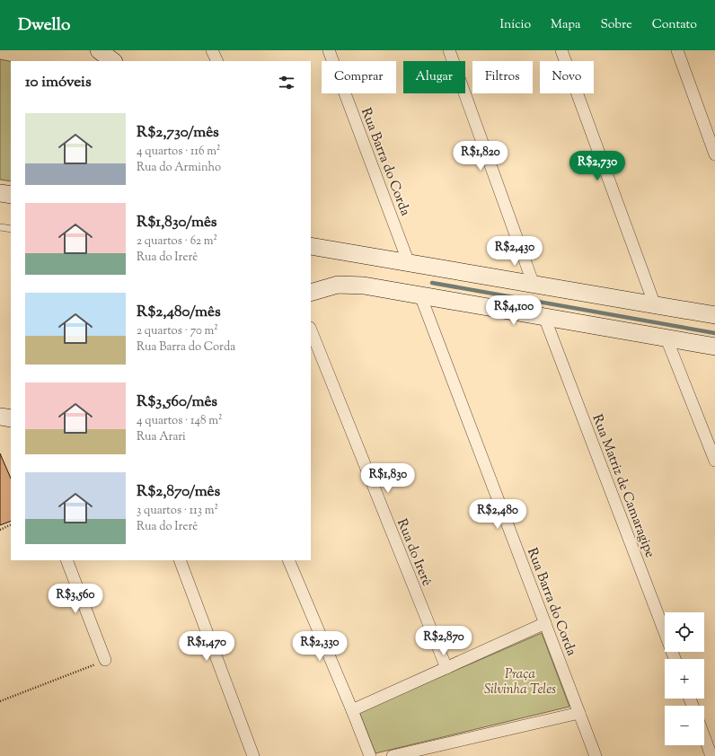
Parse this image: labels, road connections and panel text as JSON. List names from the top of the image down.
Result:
{
  "streets": {
    "street": ["Rua Barra do Corda", "Rua Matriz de Camaragipe", "Rua do Irerê"]
  },
  "parks": ["Praça Silvinha Teles"],
  "page": {
    "header": "Dwello",
    "nav": [
      "Início",
      "Mapa",
      "Sobre",
      "Contato"
    ],
    "chip": [
      "Comprar",
      "Alugar",
      "Filtros",
      "Novo"
    ],
    "heading": "10 imóveis",
    "list": [
      {
        "name": "R$2,730/mês",
        "note": "4 quartos · 116 m² · Rua do Arminho"
      },
      {
        "name": "R$1,830/mês",
        "note": "2 quartos · 62 m² · Rua do Irerê"
      },
      {
        "name": "R$2,480/mês",
        "note": "2 quartos · 70 m² · Rua Barra do Corda"
      },
      {
        "name": "R$3,560/mês",
        "note": "4 quartos · 148 m² · Rua Arari"
      },
      {
        "name": "R$2,870/mês",
        "note": "3 quartos · 113 m² · Rua do Irerê"
      }
    ],
    "price": [
      "R$1,820",
      "R$2,730",
      "R$2,430",
      "R$4,100",
      "R$1,830",
      "R$2,480",
      "R$3,560",
      "R$2,870",
      "R$1,470",
      "R$2,330"
    ],
    "map_buttons": ["+", "−"]
  }
}
